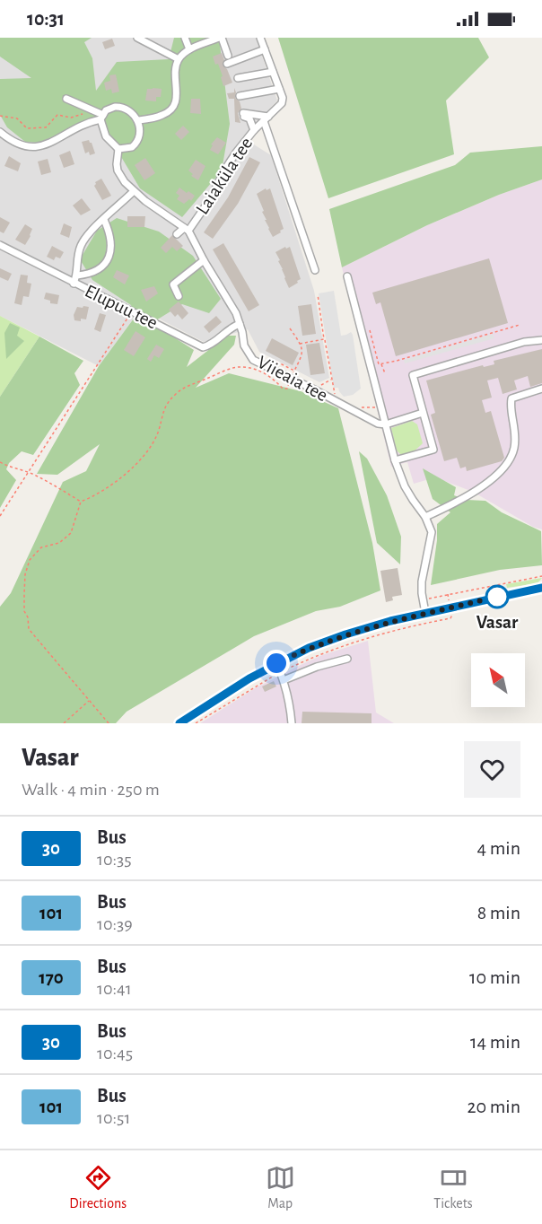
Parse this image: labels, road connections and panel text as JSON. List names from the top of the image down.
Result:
{
  "streets": {
    "street": ["Laiaküla tee", "Elupuu tee", "Viieaia tee"]
  },
  "crossings": [
    ["Laiaküla tee", "Viieaia tee"],
    ["Elupuu tee", "Viieaia tee"]
  ],
  "places": ["Vasar"],
  "lines": ["bus line 30"],
  "north": "top left",
  "page": {
    "status": "10:31",
    "heading": ["Vasar", "Walk · 4 min · 250 m"],
    "list": [
      {
        "mark": "30",
        "name": "Bus",
        "note": "10:35",
        "value": "4 min"
      },
      {
        "mark": "101",
        "name": "Bus",
        "note": "10:39",
        "value": "8 min"
      },
      {
        "mark": "170",
        "name": "Bus",
        "note": "10:41",
        "value": "10 min"
      },
      {
        "mark": "30",
        "name": "Bus",
        "note": "10:45",
        "value": "14 min"
      },
      {
        "mark": "101",
        "name": "Bus",
        "note": "10:51",
        "value": "20 min"
      }
    ],
    "tabs": ["Directions", "Map", "Tickets"]
  }
}
